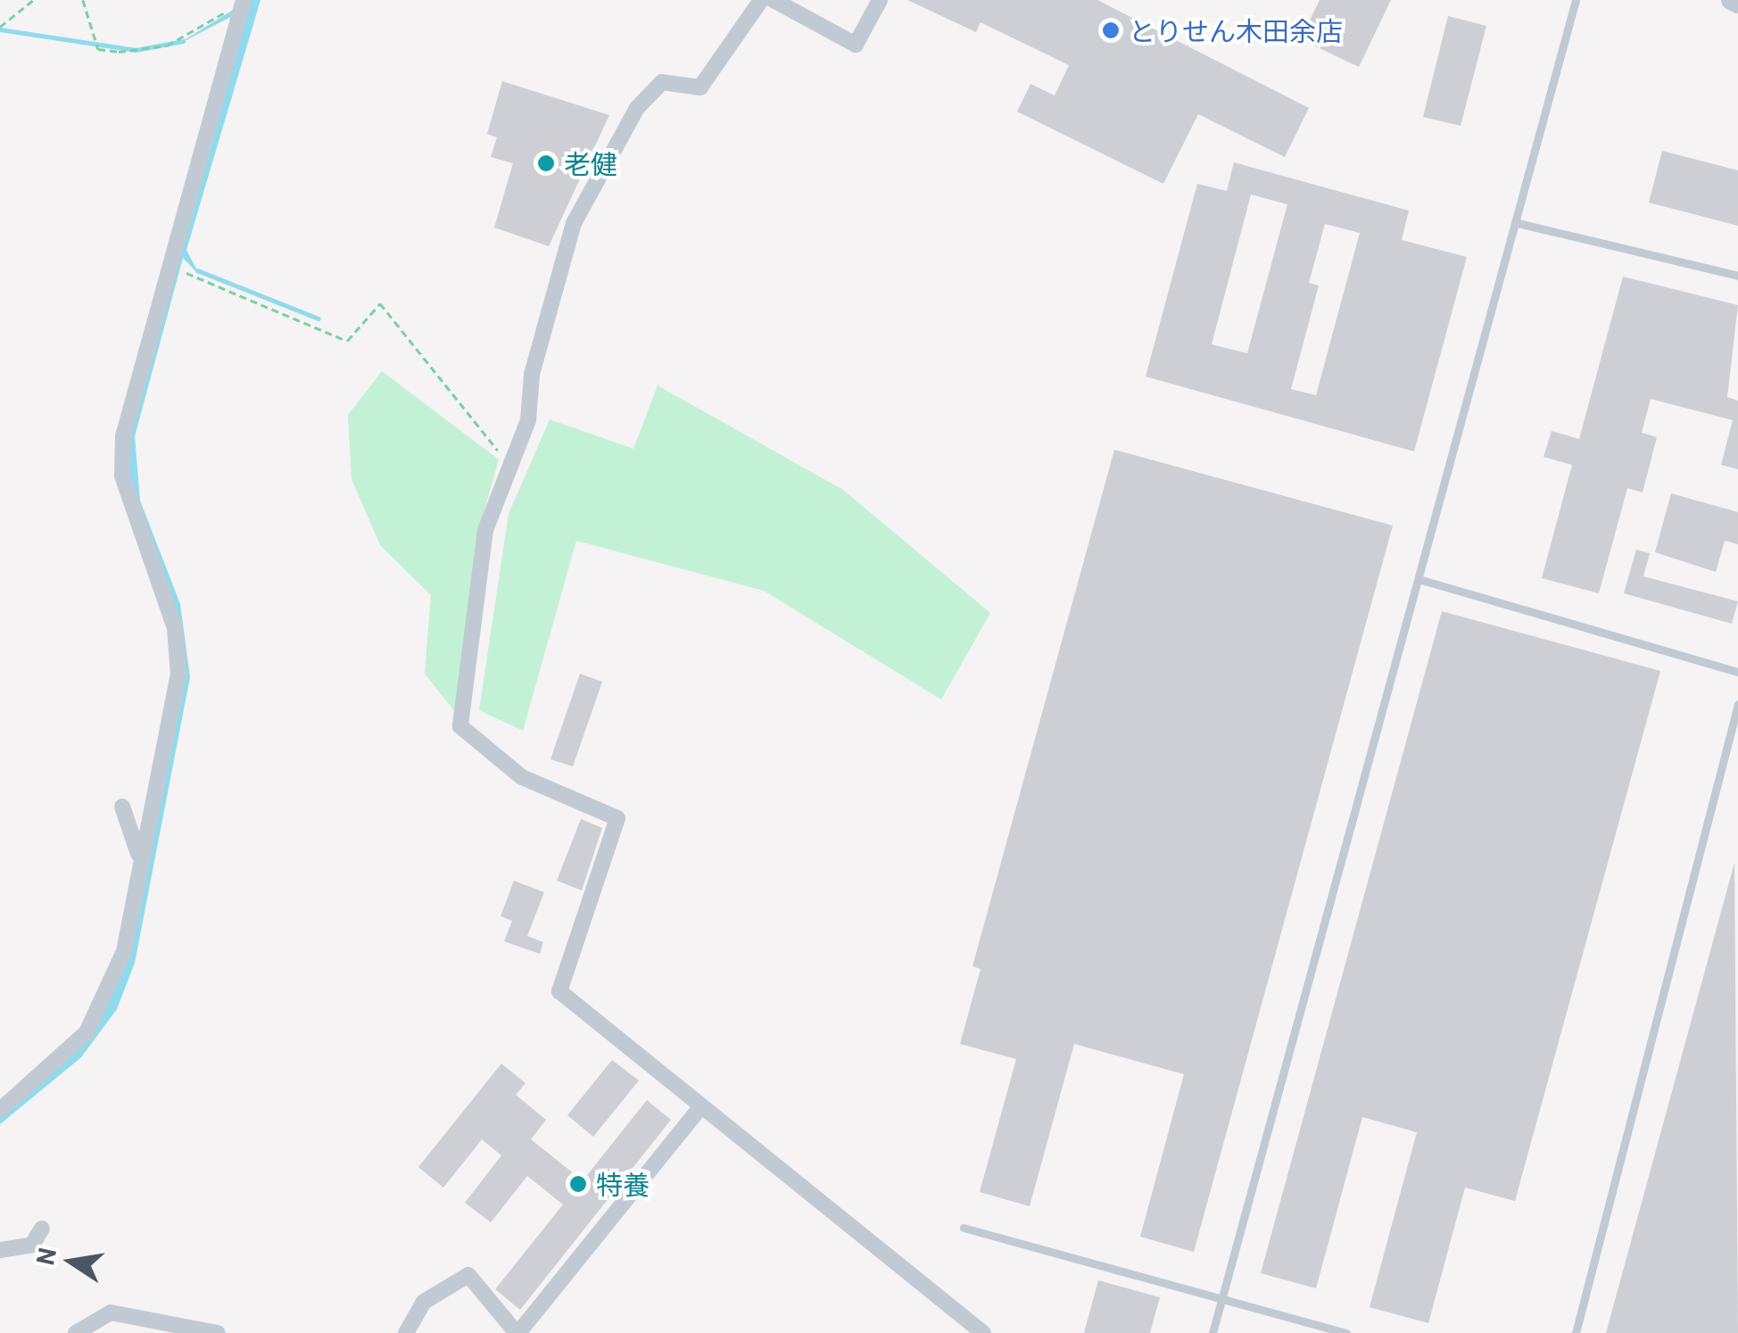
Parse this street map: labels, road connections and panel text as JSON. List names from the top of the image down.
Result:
{
  "places": ["とりせん木田余店", "老健", "特養"],
  "north": "left"
}
